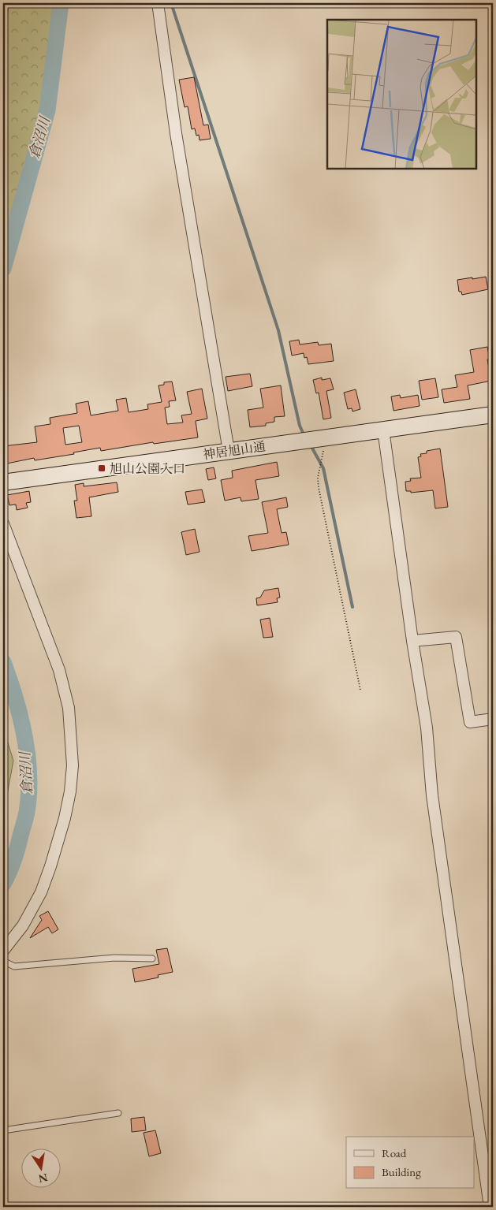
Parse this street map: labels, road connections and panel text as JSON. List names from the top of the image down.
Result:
{
  "streets": {
    "main road": ["神居旭山通"]
  },
  "water": ["倉沼川"],
  "places": {
    "transit": ["旭山公園入口"]
  },
  "legend": ["Road", "Building"],
  "north": "bottom"
}
